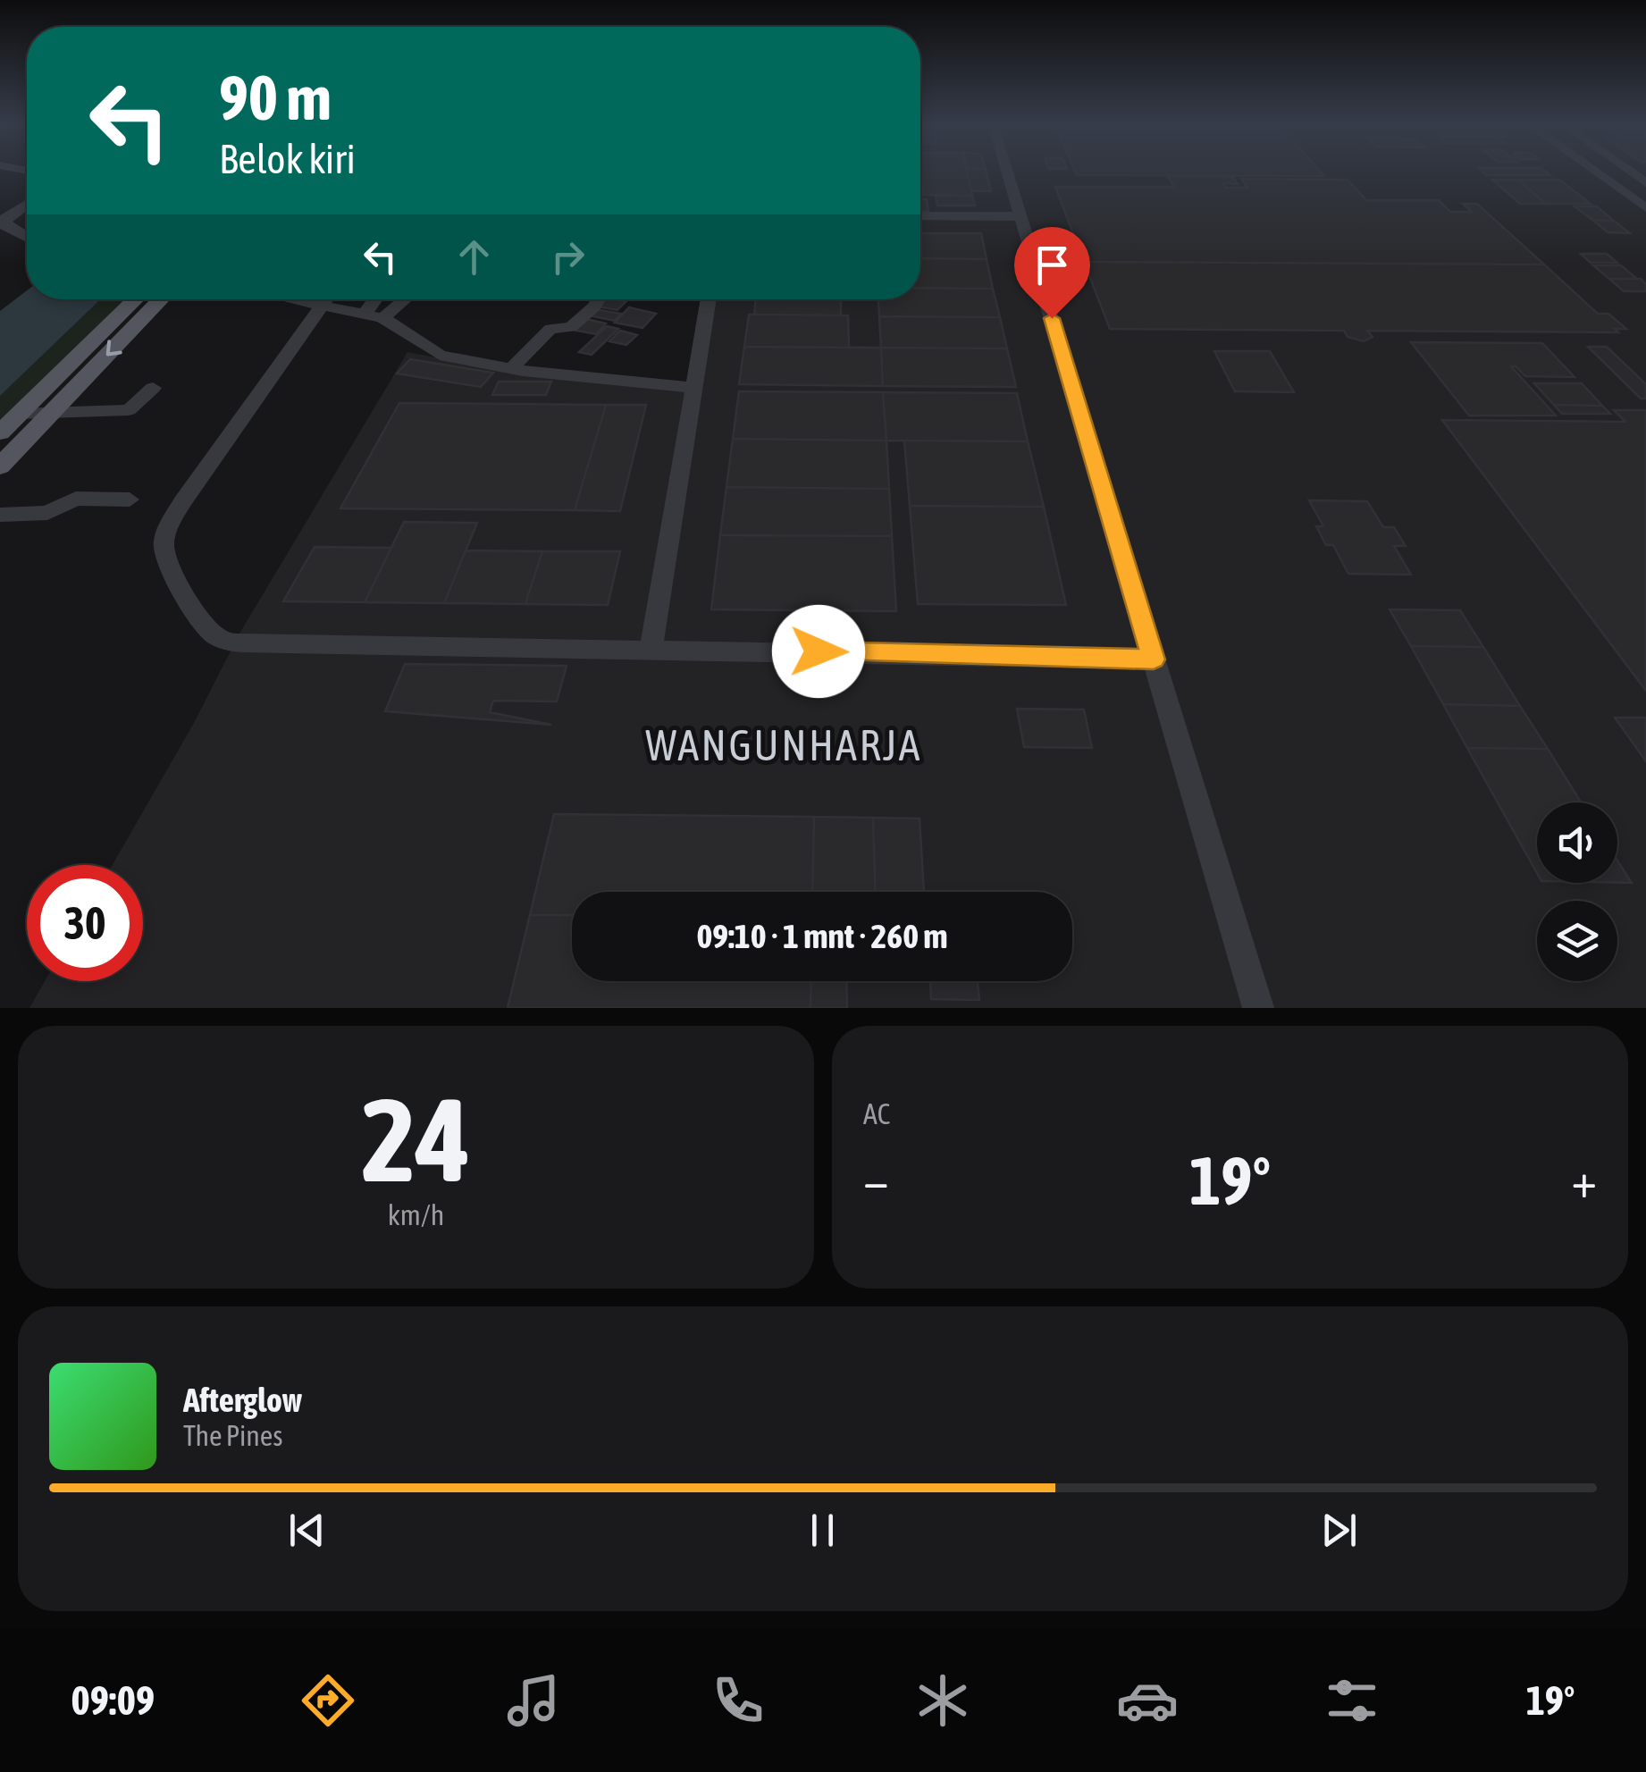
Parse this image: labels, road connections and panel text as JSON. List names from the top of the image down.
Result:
{
  "districts": ["WANGUNHARJA"],
  "page": {
    "turn": ["90 m", "Belok kiri"],
    "limit": "30",
    "trip": "09:10 · 1 mnt · 260 m",
    "tile": [
      ["24", "km/h"],
      "AC"
    ],
    "heat": ["−", "19°", "+"],
    "song": ["Afterglow", "The Pines"],
    "tabs": ["09:09", "19°"]
  }
}
